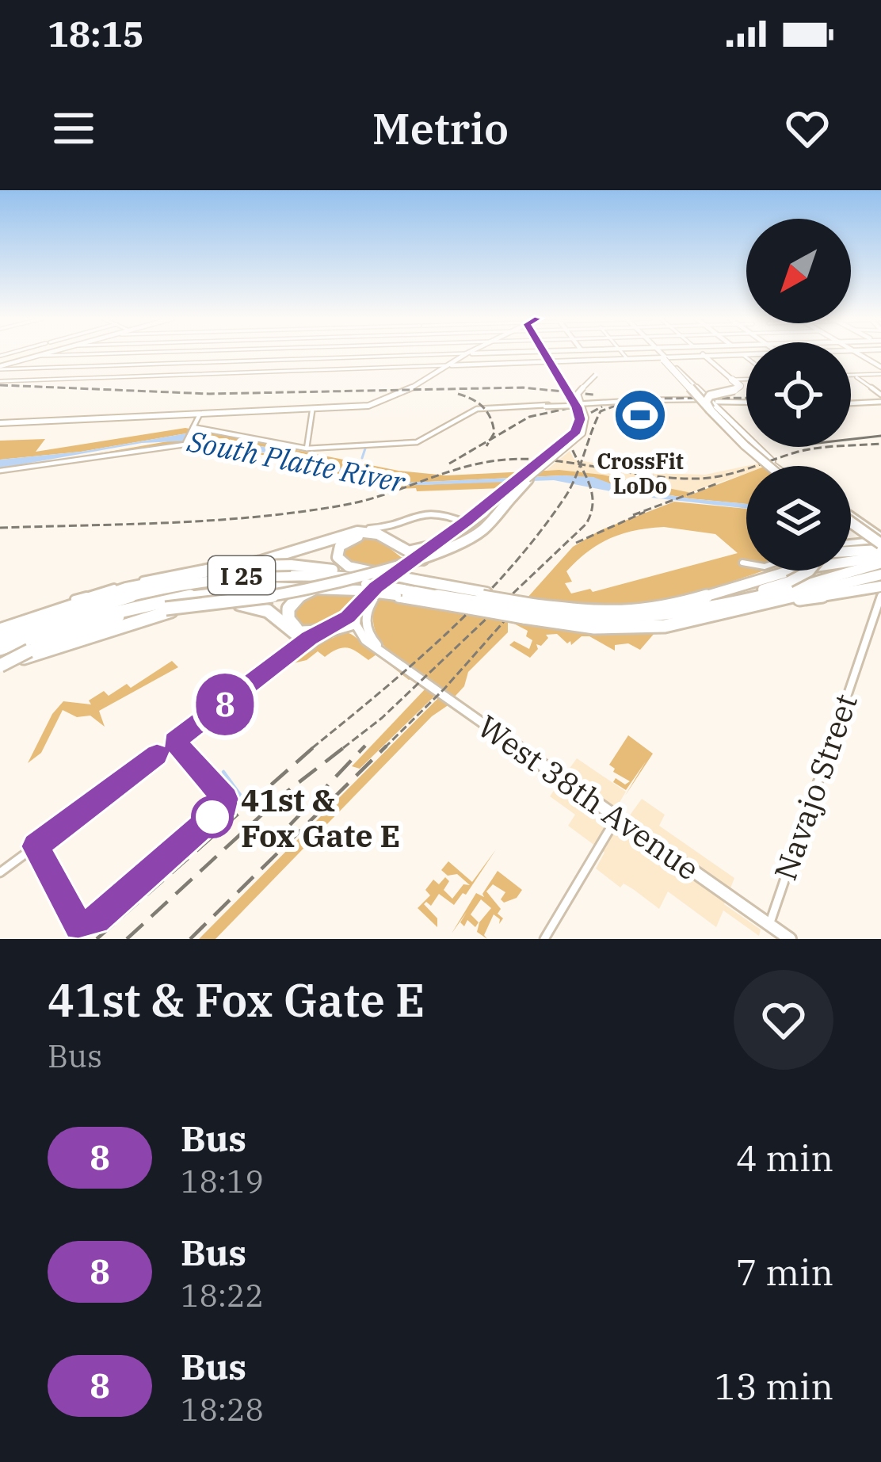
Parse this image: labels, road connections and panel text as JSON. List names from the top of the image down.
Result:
{
  "streets": {
    "highway": ["I 25"],
    "main road": ["West 38th Avenue"],
    "street": ["Navajo Street"]
  },
  "crossings": [
    ["Navajo Street", "West 38th Avenue"]
  ],
  "water": ["South Platte River"],
  "places": {
    "sports": ["CrossFit LoDo"],
    "other": ["41st & Fox Gate E"]
  },
  "lines": ["bus line 8"],
  "north": "bottom left",
  "page": {
    "status": "18:15",
    "header": "Metrio",
    "on_map": "8",
    "heading": ["41st & Fox Gate E", "Bus"],
    "list": [
      {
        "mark": "8",
        "name": "Bus",
        "note": "18:19",
        "value": "4 min"
      },
      {
        "mark": "8",
        "name": "Bus",
        "note": "18:22",
        "value": "7 min"
      },
      {
        "mark": "8",
        "name": "Bus",
        "note": "18:28",
        "value": "13 min"
      }
    ]
  }
}
